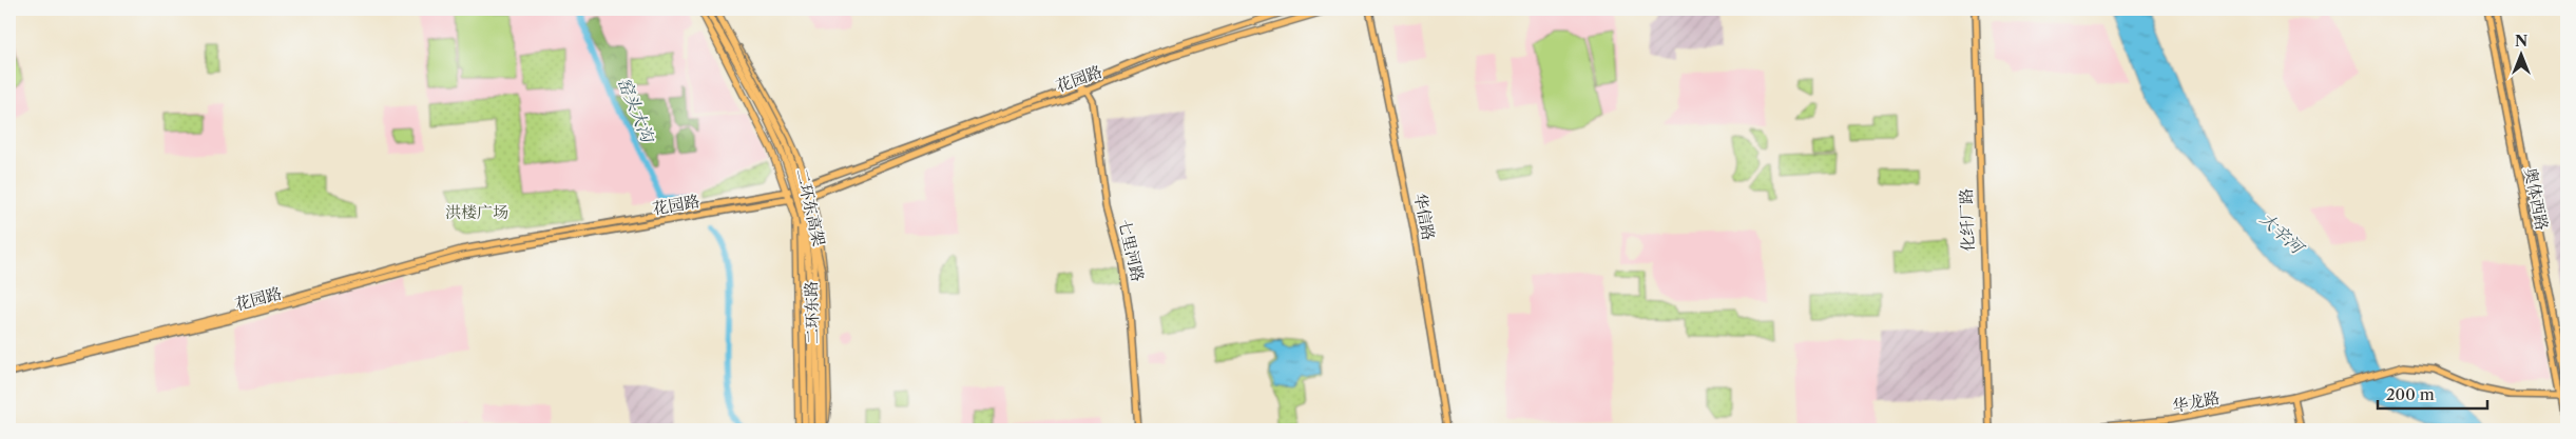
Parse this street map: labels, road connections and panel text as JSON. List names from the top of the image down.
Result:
{
  "streets": {
    "highway": ["二环东高架", "二环东路"],
    "main road": [
      "花园路",
      "奥体西路",
      "华信路",
      "化纤厂路",
      "七里河路",
      "华龙路"
    ]
  },
  "crossings": [
    ["花园路", "七里河路"],
    ["花园路", "二环东路"],
    ["奥体西路", "华龙路"],
    ["二环东高架", "二环东路"]
  ],
  "water": ["窑头大沟", "大辛河"],
  "parks": ["洪楼广场"],
  "scale_bar": "200 m",
  "north": "top"
}
